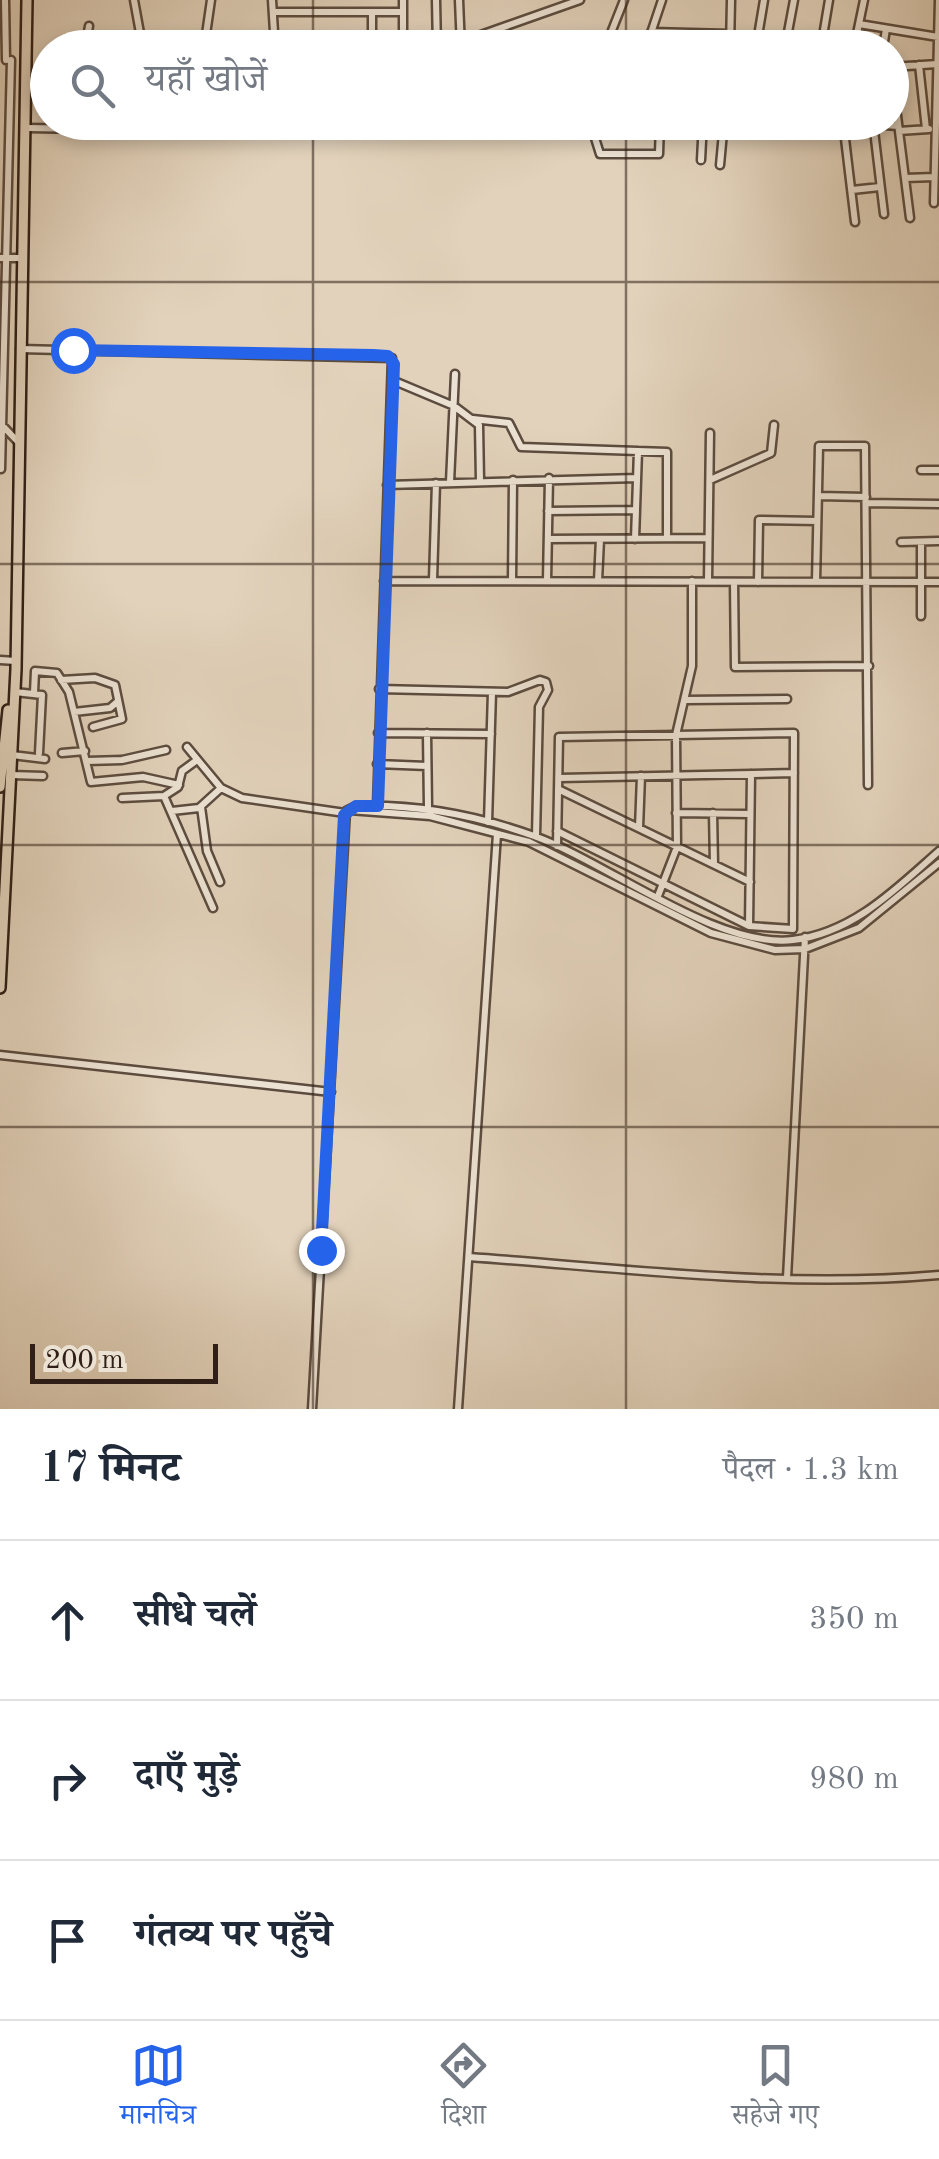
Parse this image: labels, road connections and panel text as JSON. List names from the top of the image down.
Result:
{
  "scale_bar": "200 m",
  "page": {
    "search": "यहाँ खोजें",
    "scale": "200 m",
    "heading": ["17 मिनट", "पैदल · 1.3 km"],
    "list": [
      ["सीधे चलें", "350 m"],
      ["दाएँ मुड़ें", "980 m"],
      "गंतव्य पर पहुँचे"
    ],
    "nav": ["मानचित्र", "दिशा", "सहेजे गए"]
  }
}
